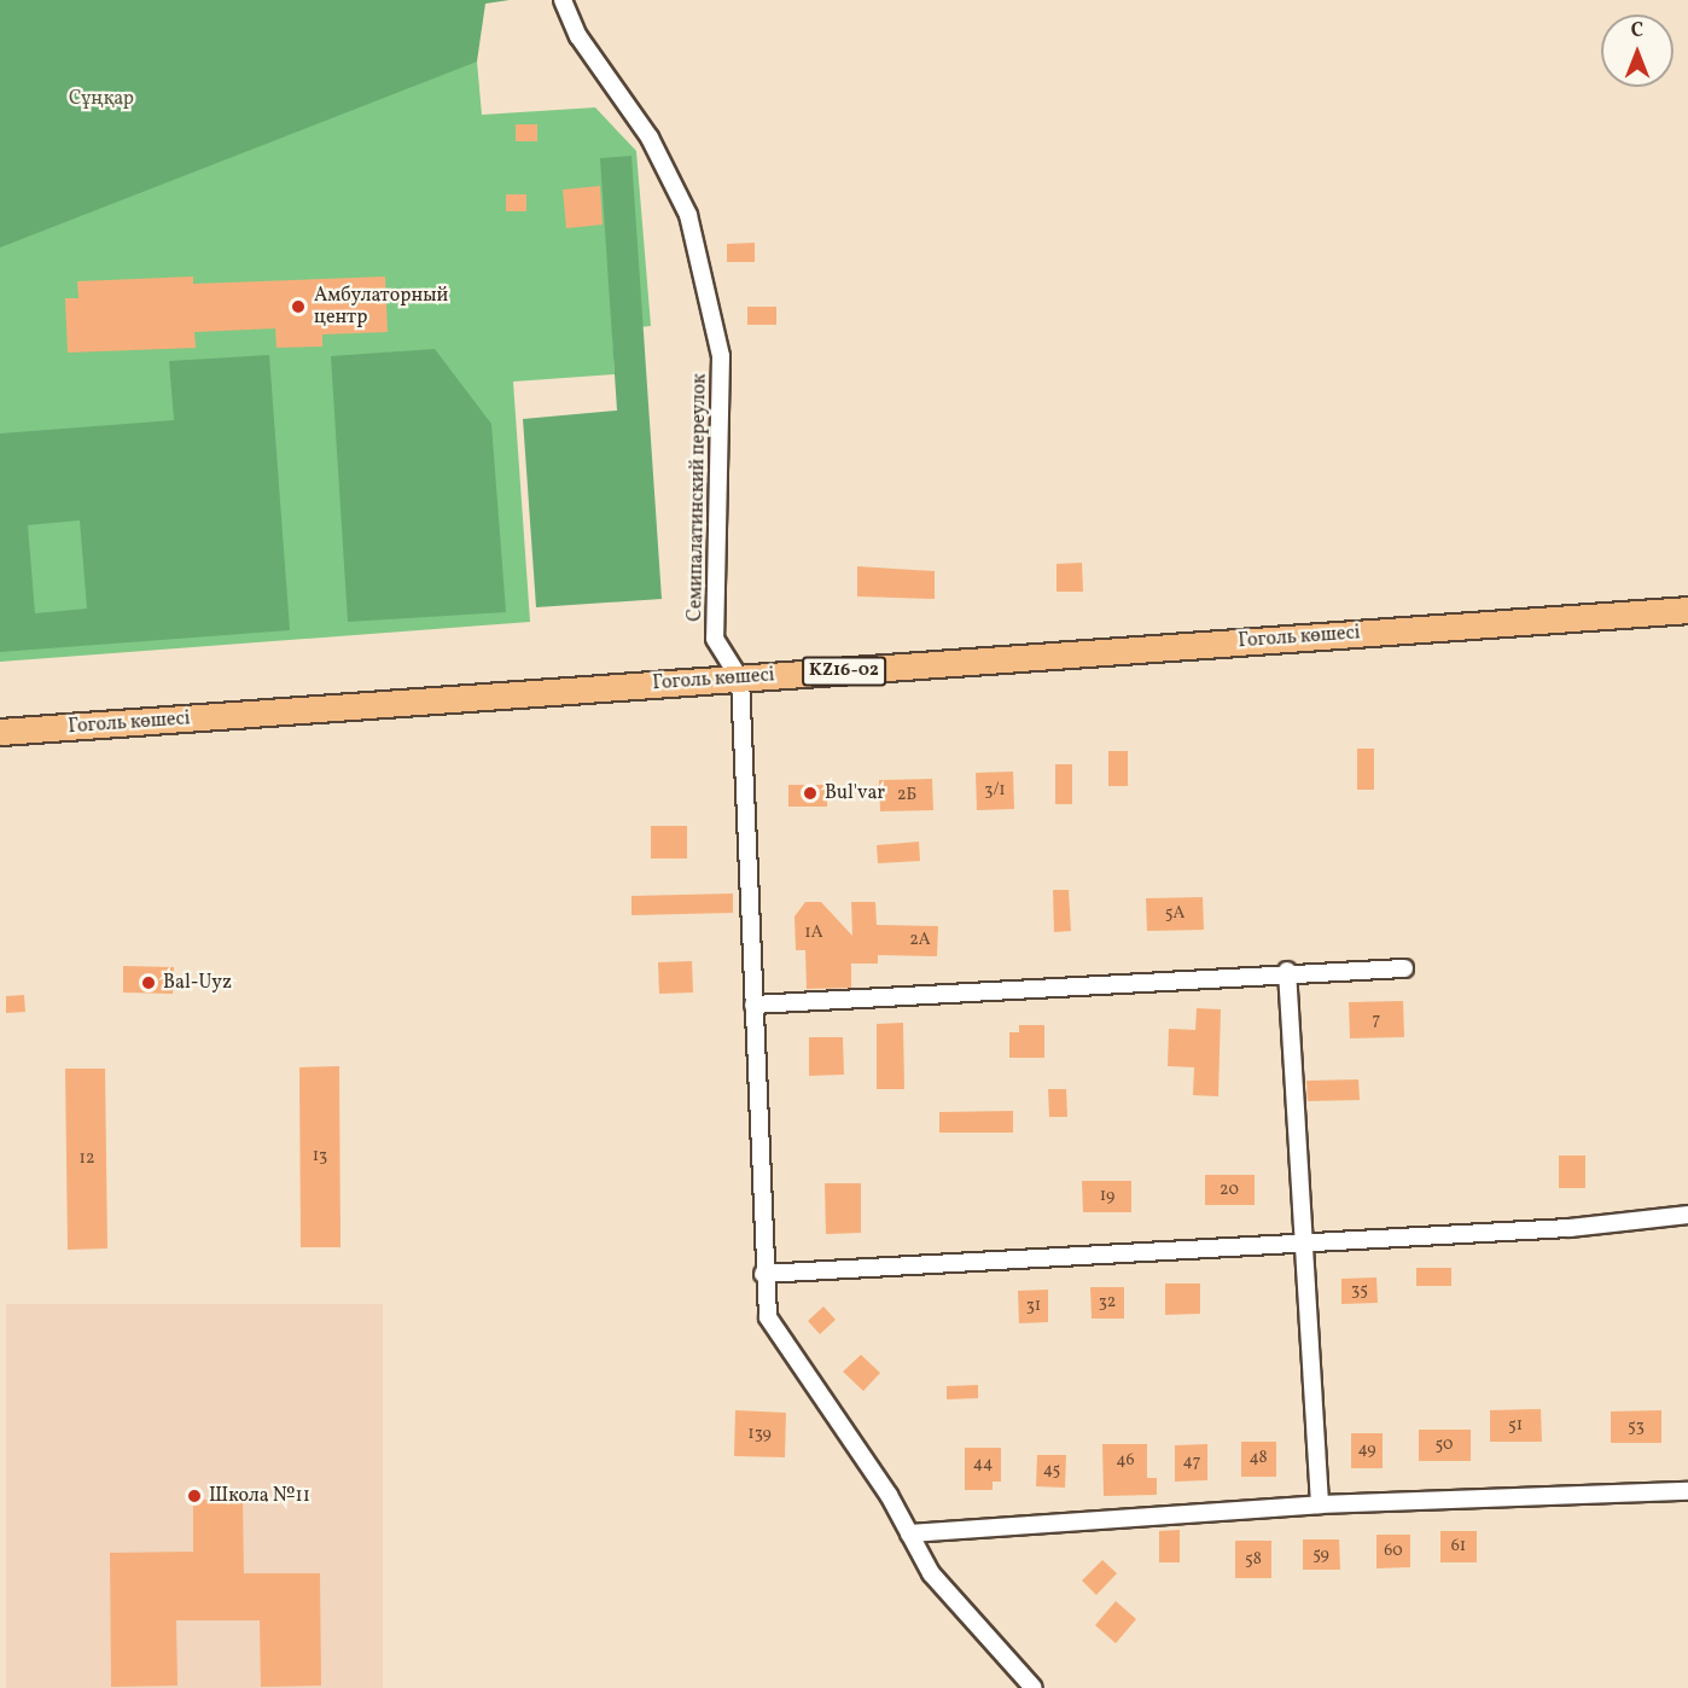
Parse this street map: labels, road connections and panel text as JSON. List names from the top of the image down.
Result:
{
  "streets": {
    "main road": ["Гоголь көшесі", "KZ16-02"],
    "street": ["Семипалатинский переулок"]
  },
  "crossings": [
    ["Семипалатинский переулок", "Гоголь көшесі"]
  ],
  "parks": ["Сұңқар"],
  "places": [
    "Амбулаторный центр",
    "Bul'var",
    "Bal-Uyz",
    "Школа №11"
  ],
  "house_numbers": [
    "3/1",
    "2Б",
    "5А",
    "1А",
    "2А",
    "7",
    "13",
    "12",
    "20",
    "19",
    "35",
    "32",
    "31",
    "51",
    "53",
    "139",
    "50",
    "49",
    "48",
    "46",
    "47",
    "44",
    "45",
    "61",
    "60",
    "59",
    "58"
  ],
  "north": "top"
}
